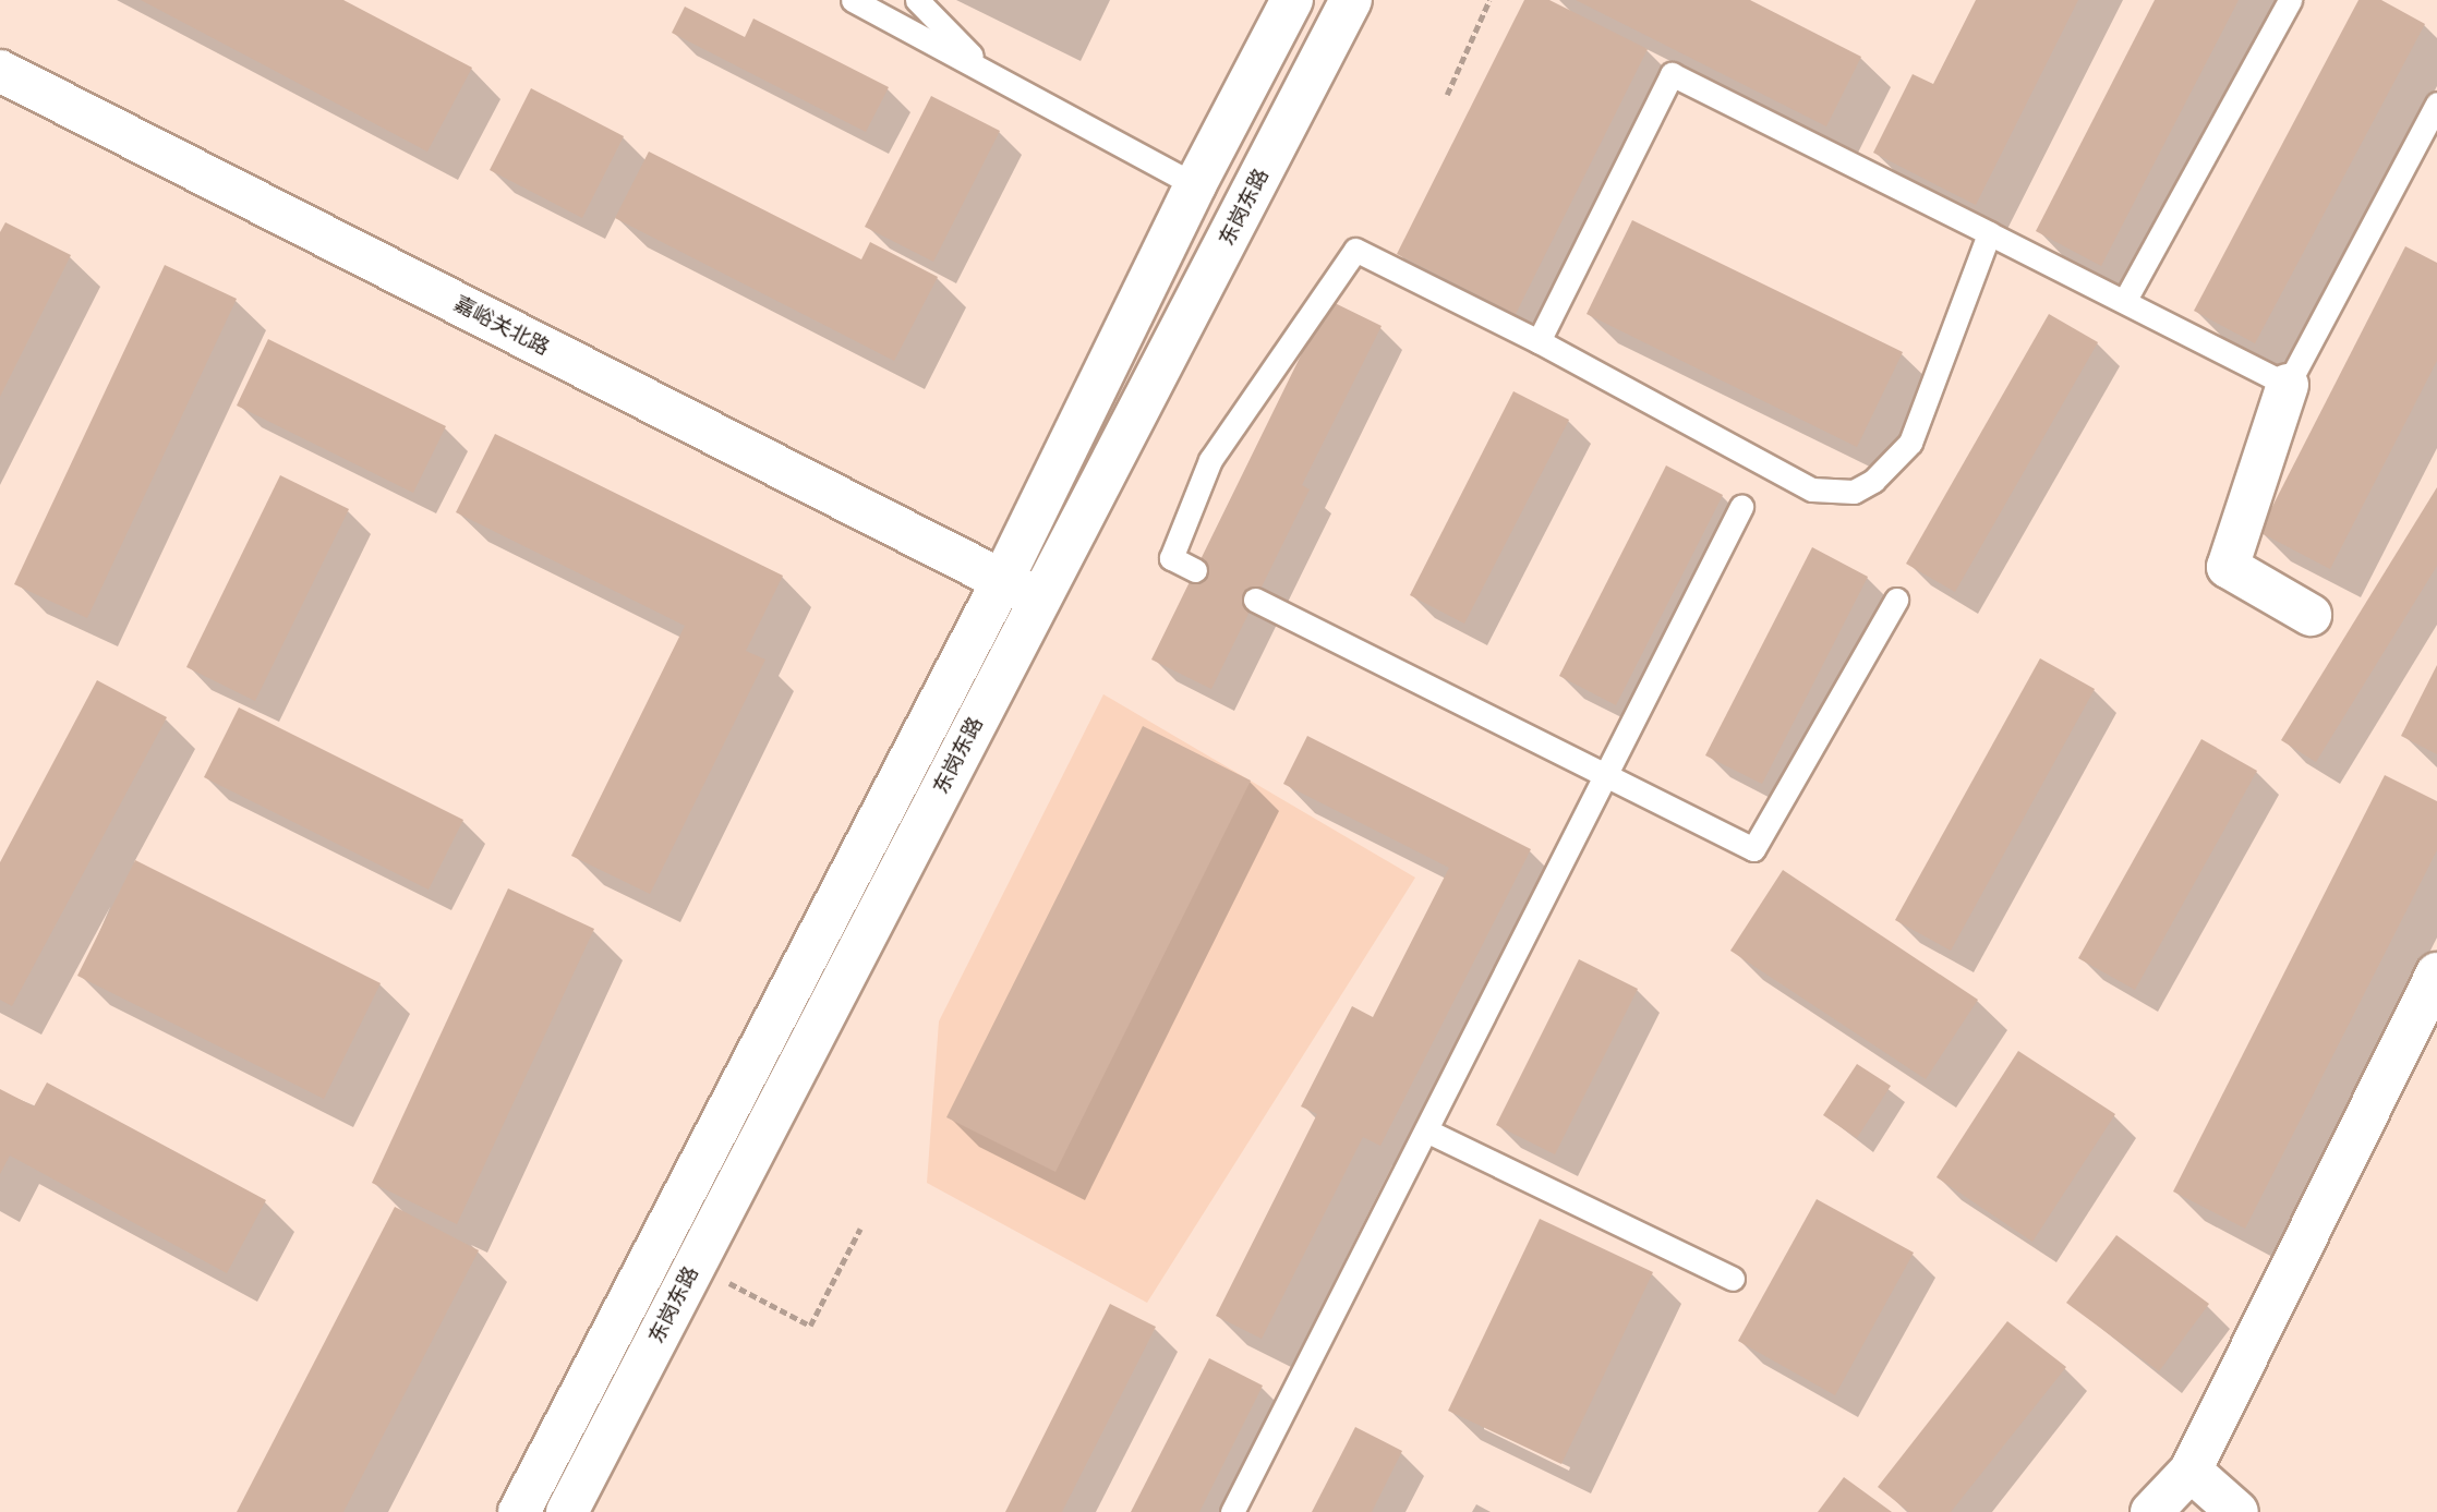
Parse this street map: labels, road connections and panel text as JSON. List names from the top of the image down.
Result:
{
  "streets": {
    "main road": ["东岗东路", "嘉峪关北路"]
  },
  "crossings": [
    ["东岗东路", "嘉峪关北路"]
  ]
}
